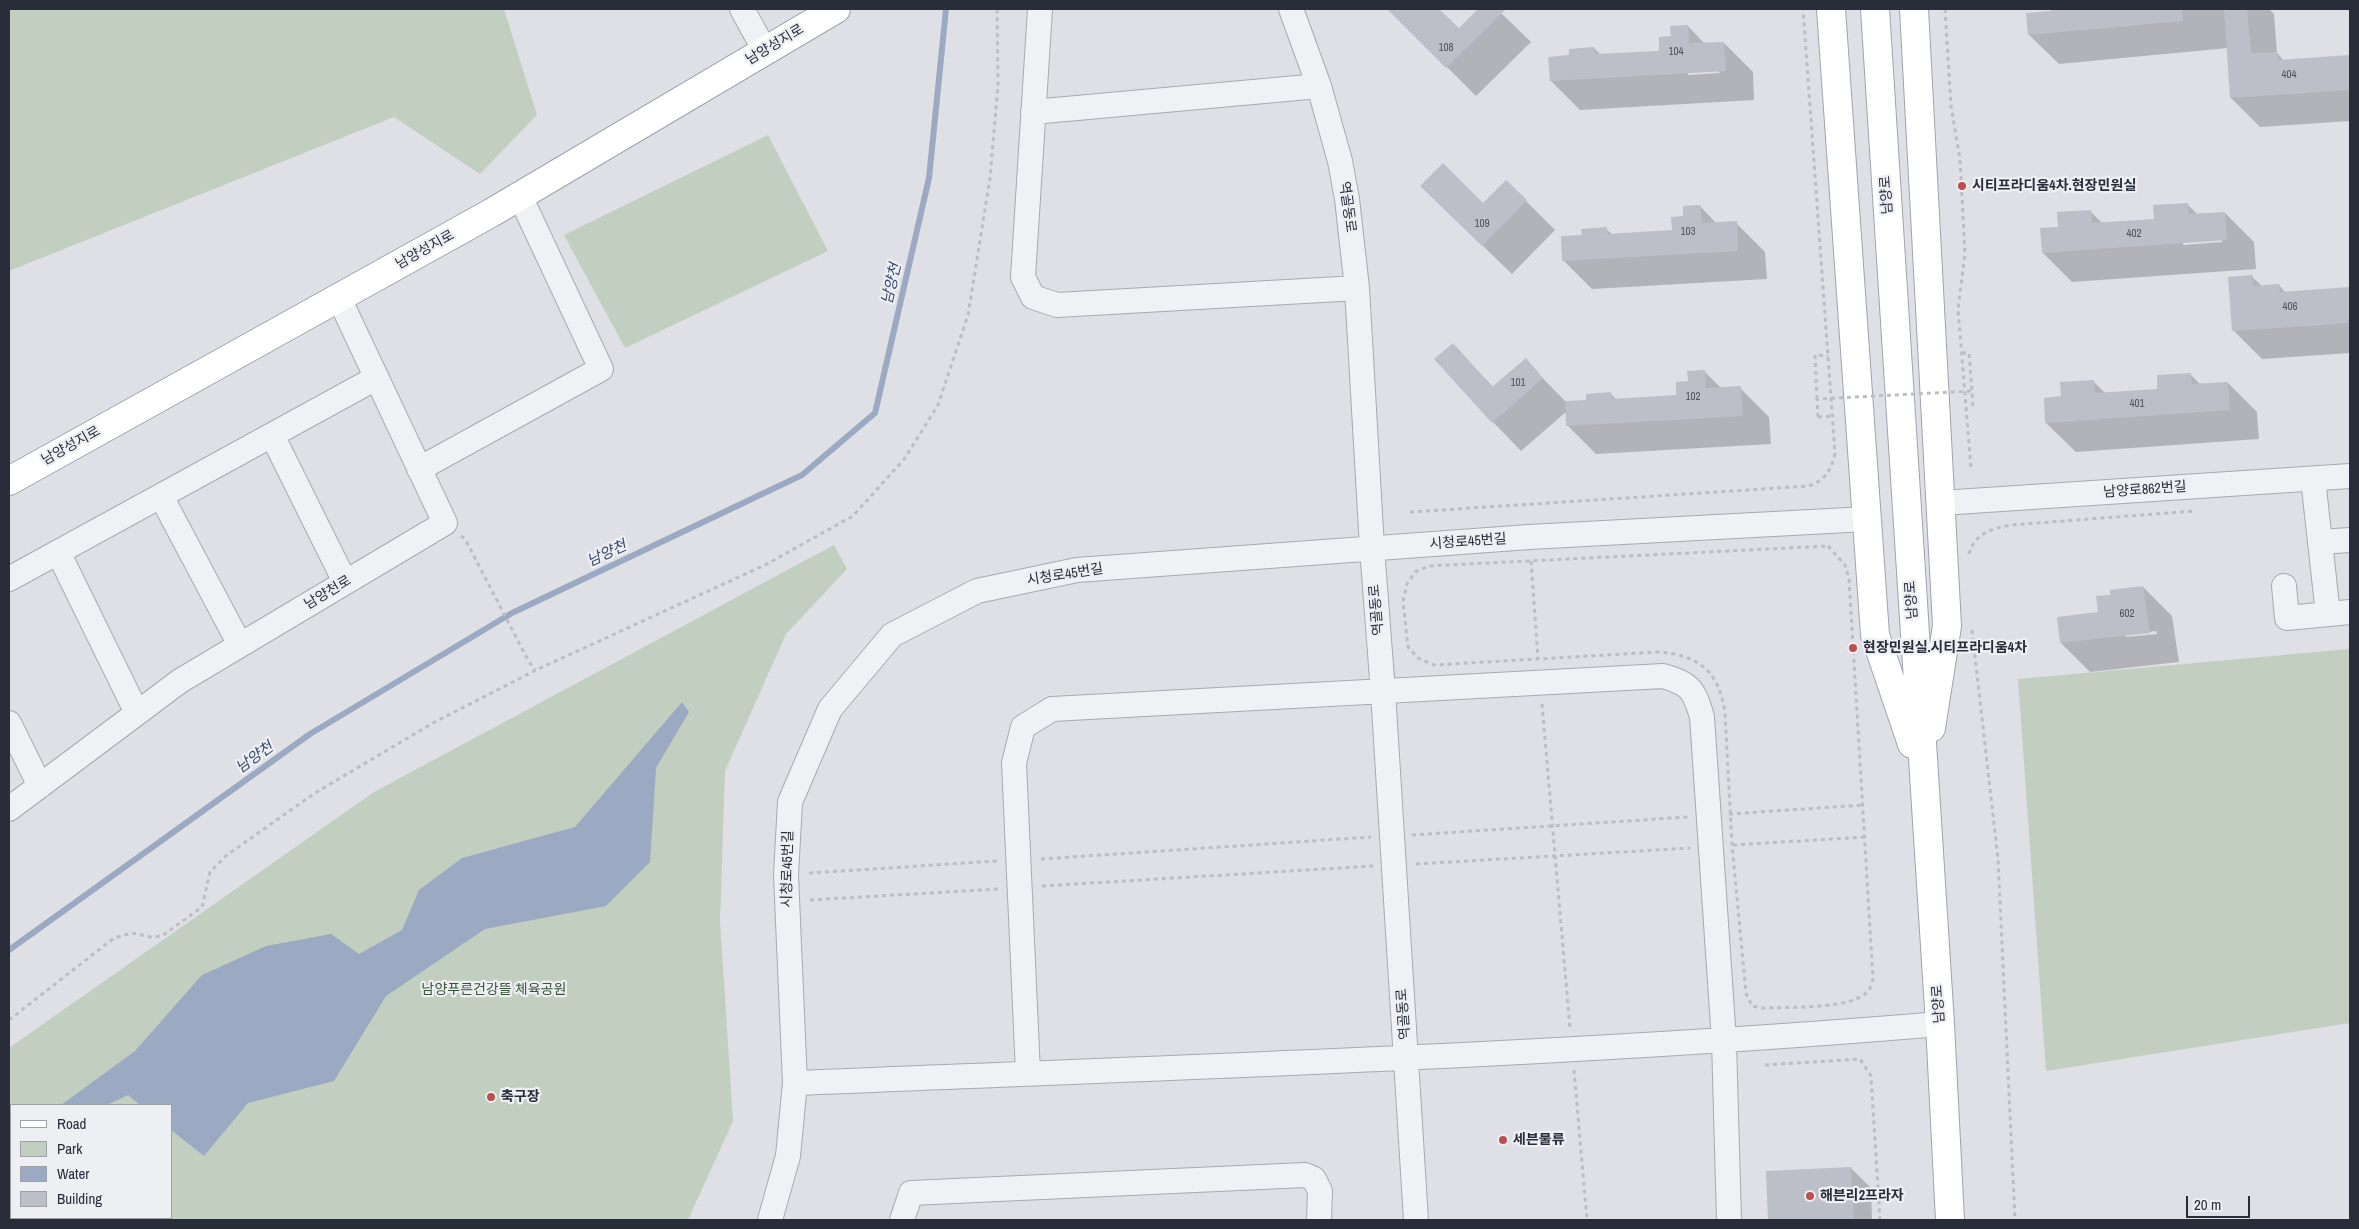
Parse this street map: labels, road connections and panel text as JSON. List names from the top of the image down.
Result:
{
  "streets": {
    "main road": ["남양성지로", "남양로"],
    "street": [
      "역골동로",
      "남양로862번길",
      "시청로45번길",
      "남양천로"
    ]
  },
  "crossings": [
    ["남양성지로", "남양천로"],
    ["역골동로", "시청로45번길"]
  ],
  "water": ["남양천"],
  "parks": ["남양푸른건강뜰 체육공원"],
  "places": [
    "시티프라디움4차.현장민원실",
    "현장민원실.시티프라디움4차",
    "축구장",
    "세븐물류",
    "해븐리2프라자"
  ],
  "house_numbers": [
    "108",
    "104",
    "404",
    "109",
    "103",
    "402",
    "406",
    "101",
    "102",
    "401",
    "602"
  ],
  "legend": [
    "Road",
    "Park",
    "Water",
    "Building"
  ],
  "scale_bar": "20 m"
}
